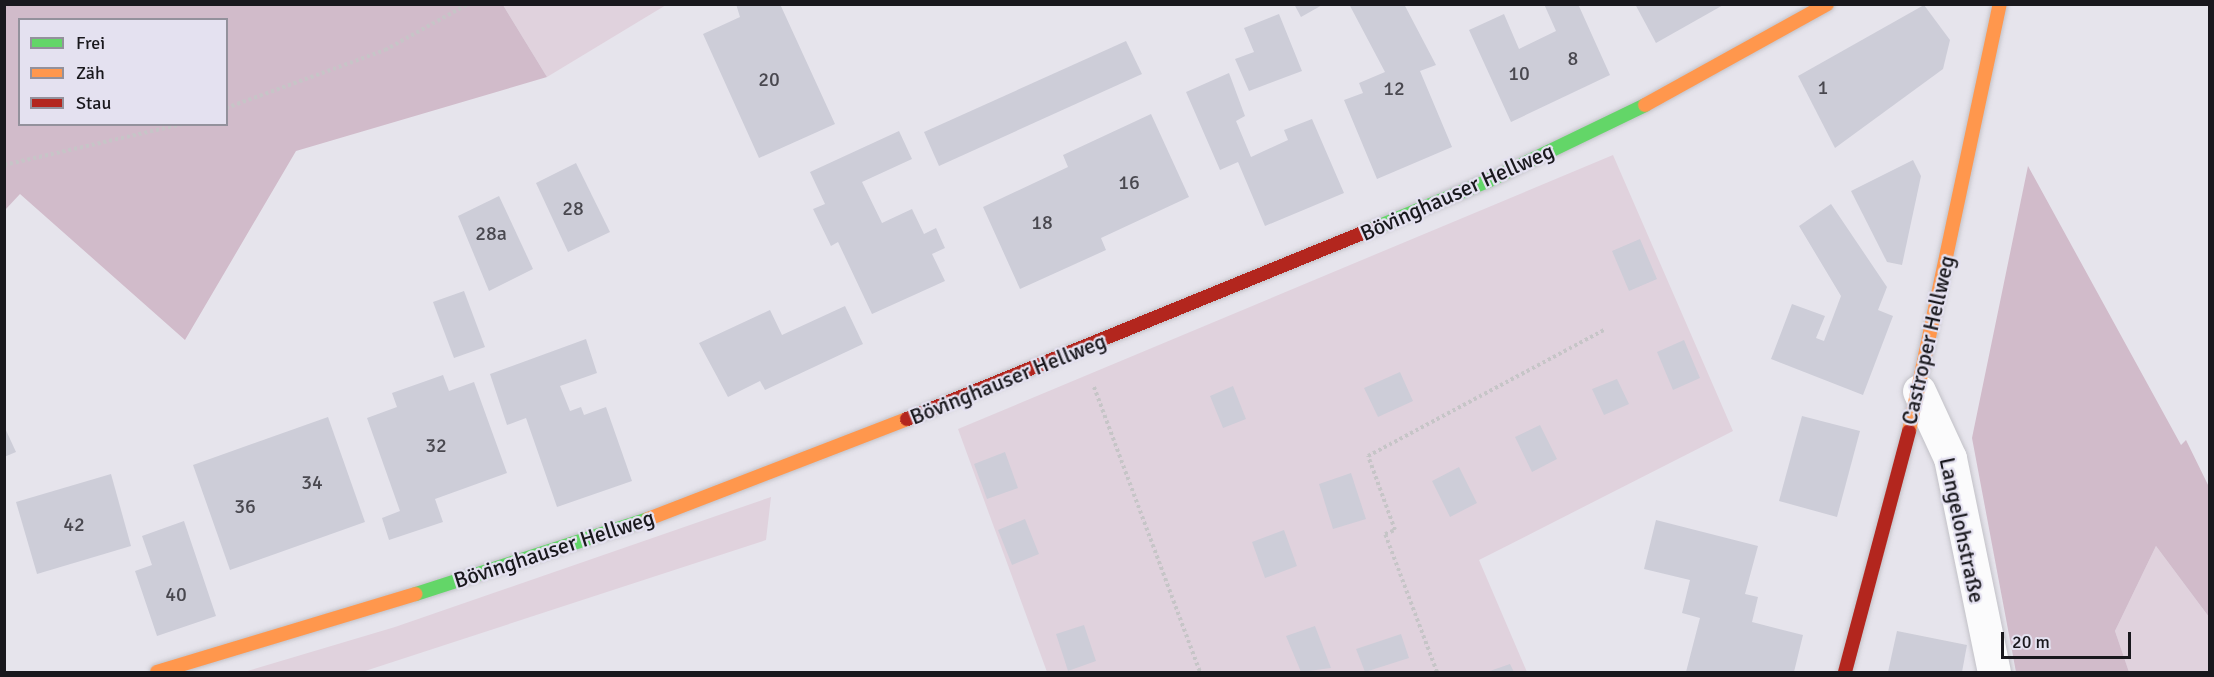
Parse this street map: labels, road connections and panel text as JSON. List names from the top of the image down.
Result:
{
  "streets": {
    "street": ["Bövinghauser Hellweg", "Castroper Hellweg", "Langelohstraße"]
  },
  "crossings": [
    ["Castroper Hellweg", "Langelohstraße"]
  ],
  "house_numbers": [
    "8",
    "10",
    "20",
    "1",
    "12",
    "16",
    "28",
    "18",
    "28a",
    "32",
    "34",
    "36",
    "42",
    "40"
  ],
  "legend": ["Frei", "Zäh", "Stau"],
  "scale_bar": "20 m"
}
